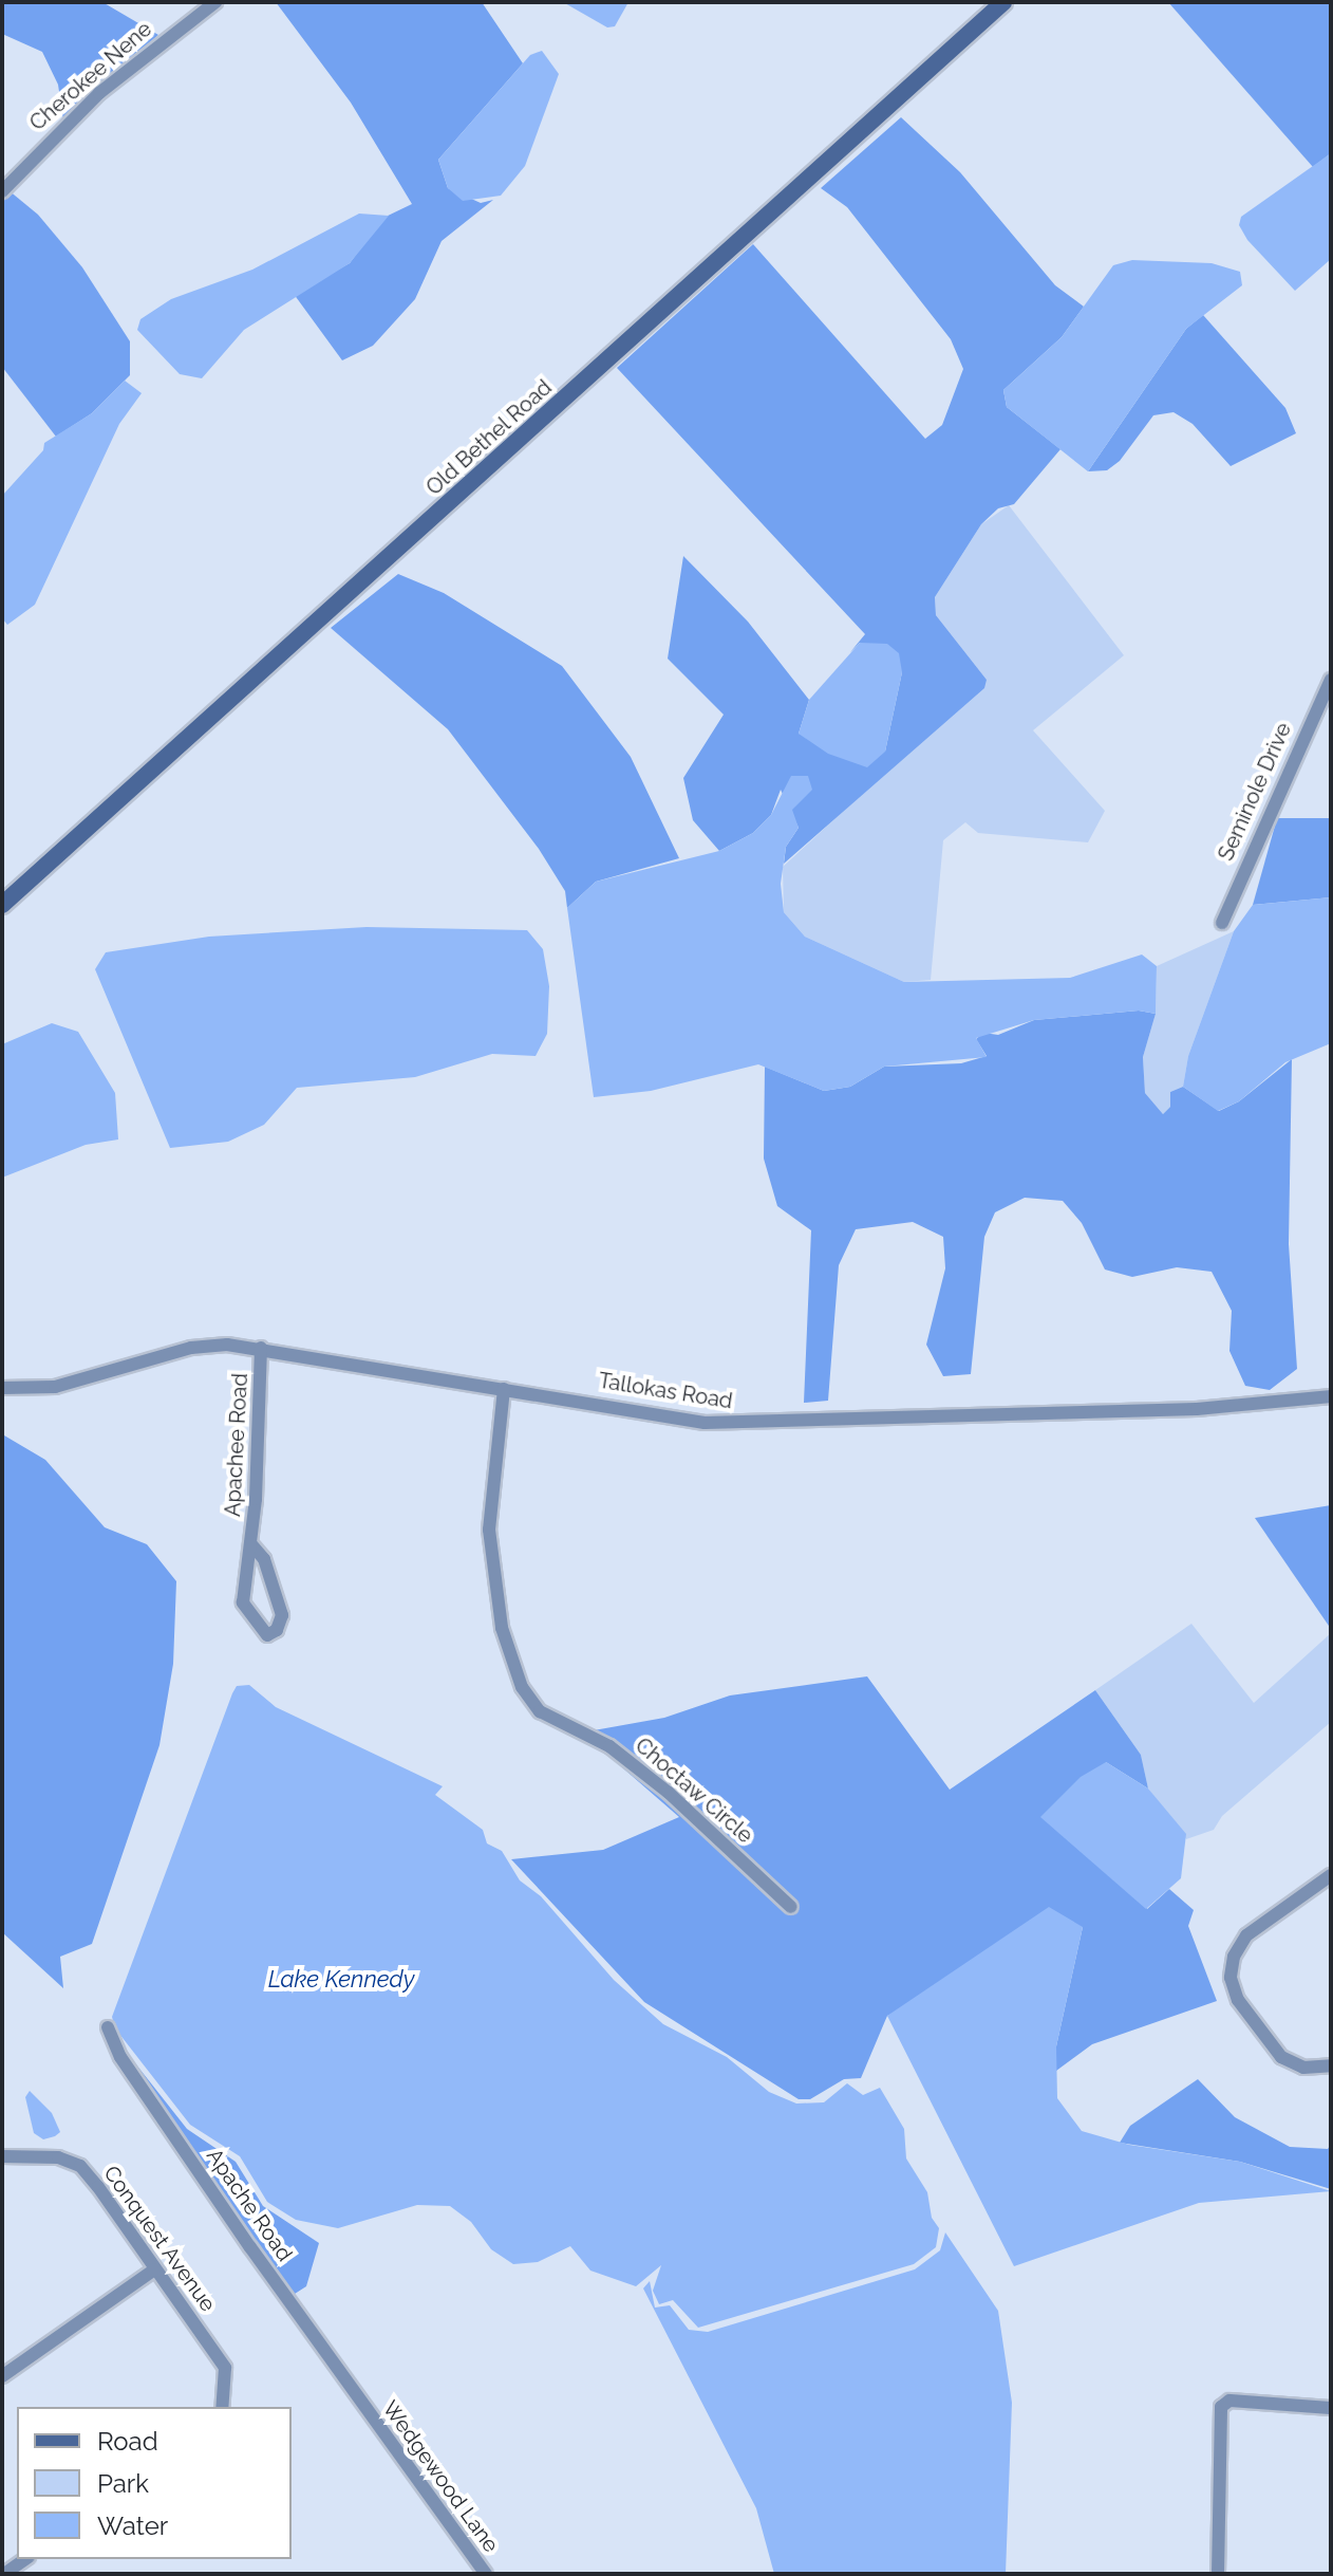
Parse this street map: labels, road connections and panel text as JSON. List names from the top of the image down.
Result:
{
  "streets": {
    "street": [
      "Cherokee Nene",
      "Old Bethel Road",
      "Seminole Drive",
      "Tallokas Road",
      "Apachee Road",
      "Choctaw Circle",
      "Apache Road",
      "Conquest Avenue",
      "Wedgewood Lane"
    ]
  },
  "crossings": [
    ["Tallokas Road", "Apachee Road"],
    ["Tallokas Road", "Choctaw Circle"],
    ["Apache Road", "Wedgewood Lane"]
  ],
  "water": ["Lake Kennedy"],
  "legend": ["Road", "Park", "Water"]
}
